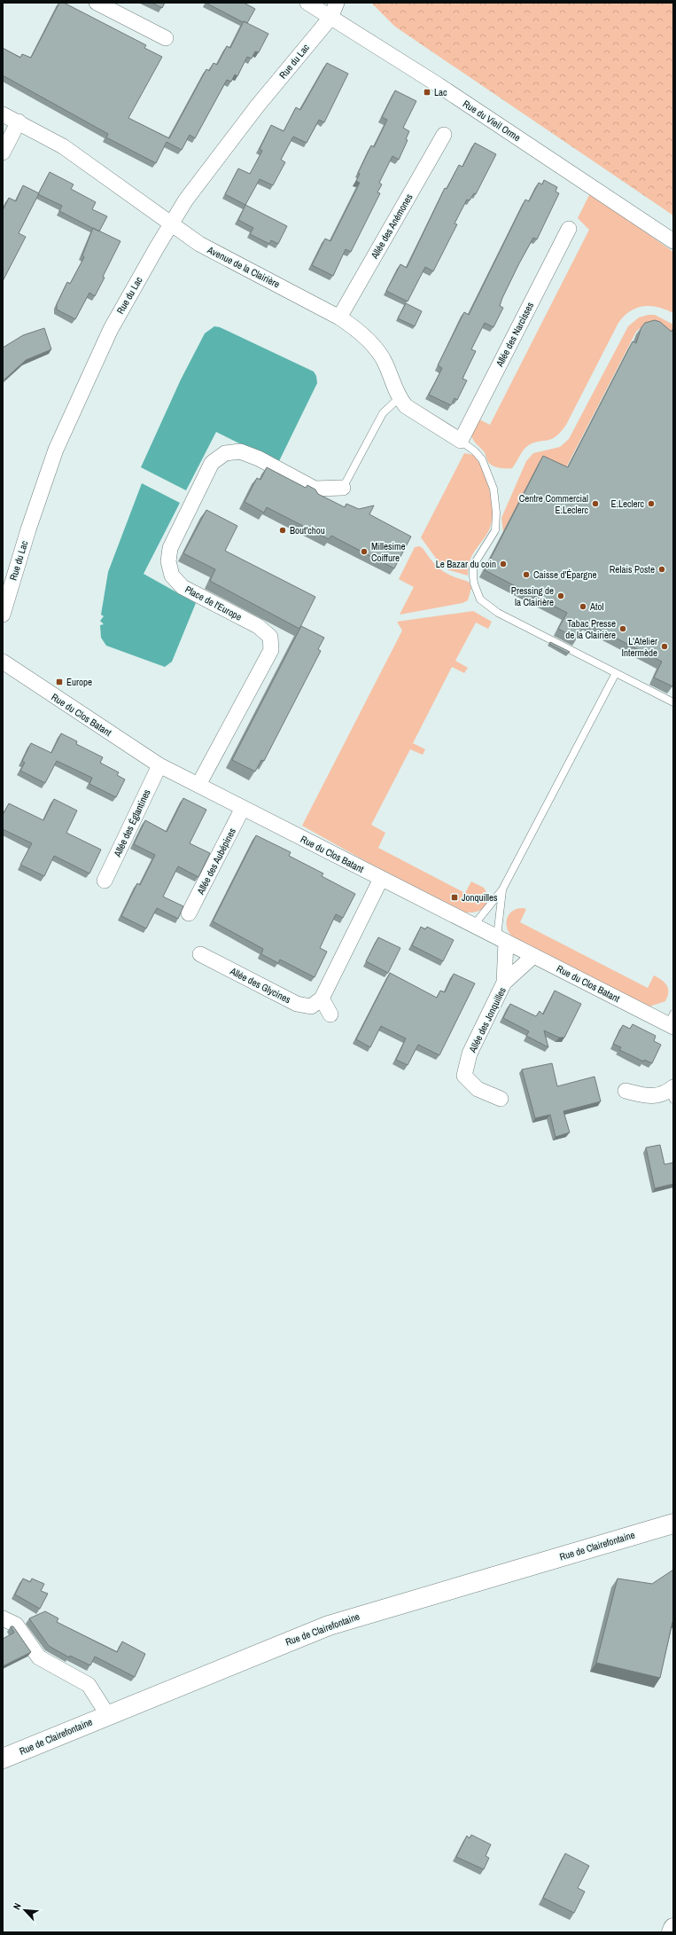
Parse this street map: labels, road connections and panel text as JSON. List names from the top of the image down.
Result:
{
  "streets": {
    "main road": ["Rue de Clairefontaine"],
    "street": [
      "Rue du Lac",
      "Rue du Vieil Orme",
      "Allée des Anémones",
      "Avenue de la Clairière",
      "Allée des Narcisses",
      "Place de l'Europe",
      "Rue du Clos Batant",
      "Allée des Églantines",
      "Allée des Aubépines",
      "Allée des Glycines",
      "Allée des Jonquilles"
    ]
  },
  "crossings": [
    ["Rue du Lac", "Rue du Vieil Orme"],
    ["Rue du Lac", "Avenue de la Clairière"],
    ["Allée des Anémones", "Avenue de la Clairière"],
    ["Avenue de la Clairière", "Allée des Narcisses"],
    ["Place de l'Europe", "Rue du Clos Batant"],
    ["Rue du Clos Batant", "Allée des Églantines"],
    ["Rue du Clos Batant", "Allée des Aubépines"],
    ["Rue du Clos Batant", "Allée des Jonquilles"]
  ],
  "places": {
    "transit": ["Lac", "Europe", "Jonquilles"],
    "other": [
      "Centre Commercial E.Leclerc",
      "E.Leclerc",
      "Bout'chou",
      "Millesime Coiffure",
      "Le Bazar du coin",
      "Relais Poste",
      "Caisse d'Épargne",
      "Pressing de la Clairière",
      "Atol",
      "Tabac Presse de la Clairière",
      "L'Atelier Intermède"
    ]
  },
  "north": "top left"
}
